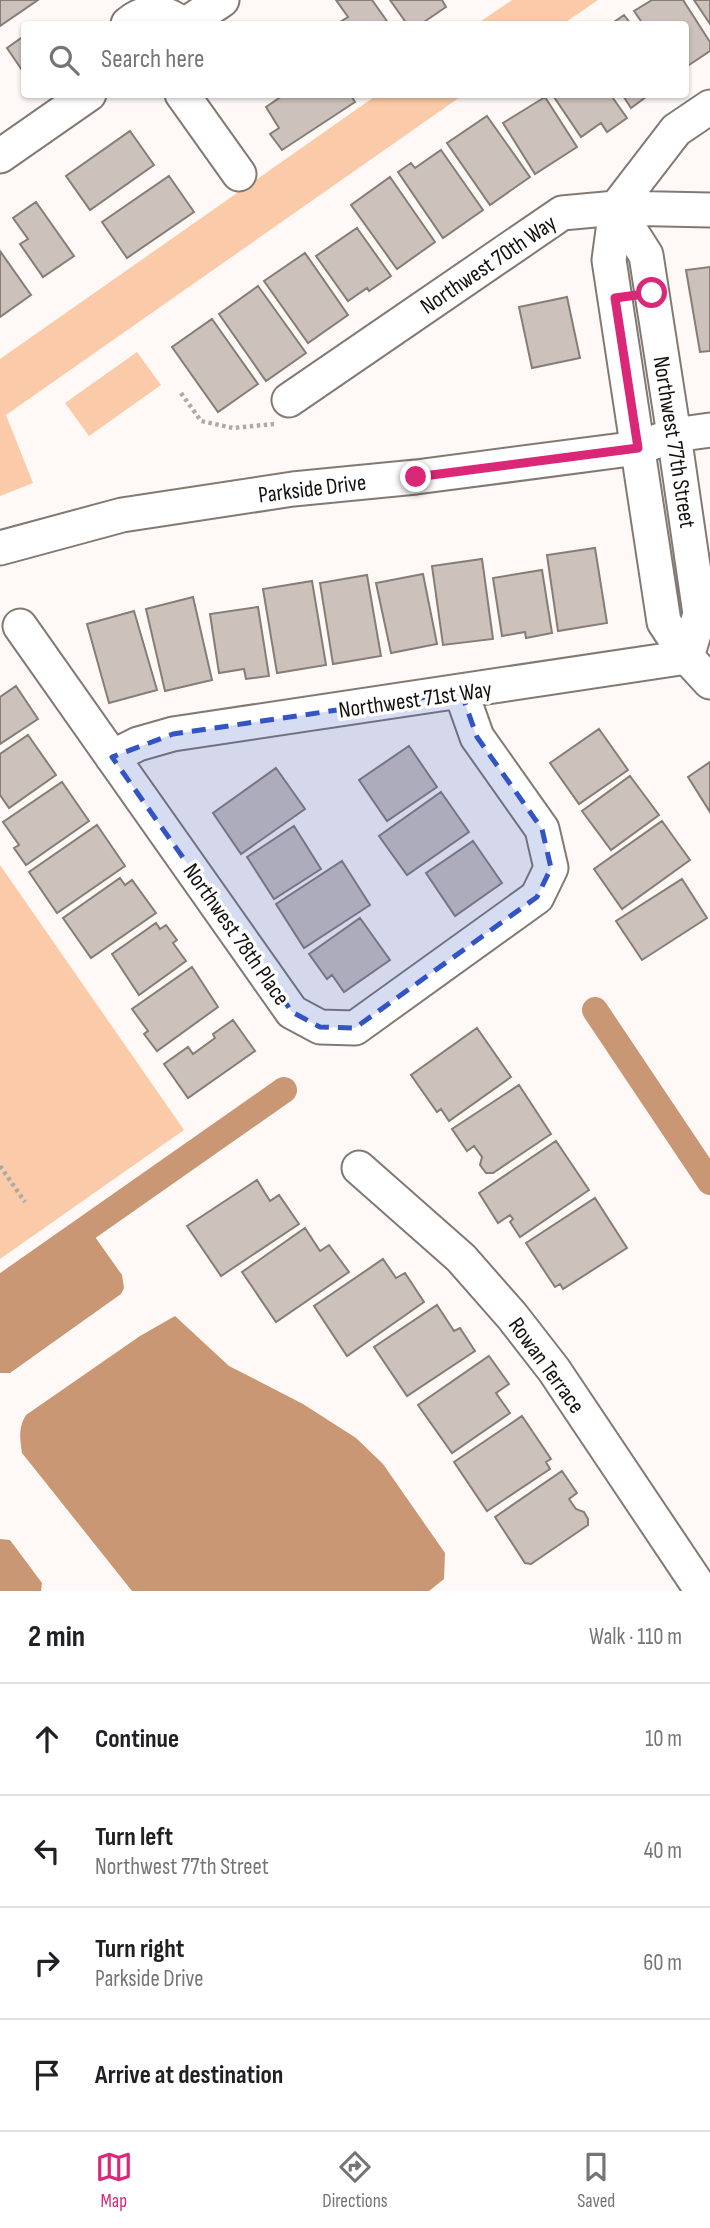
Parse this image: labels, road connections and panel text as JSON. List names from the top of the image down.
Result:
{
  "streets": {
    "street": [
      "Northwest 70th Way",
      "Northwest 77th Street",
      "Parkside Drive",
      "Northwest 71st Way",
      "Northwest 78th Place",
      "Rowan Terrace"
    ]
  },
  "crossings": [
    ["Northwest 70th Way", "Northwest 77th Street"],
    ["Northwest 77th Street", "Parkside Drive"],
    ["Northwest 77th Street", "Northwest 71st Way"],
    ["Northwest 71st Way", "Northwest 78th Place"]
  ],
  "page": {
    "search": "Search here",
    "heading": ["2 min", "Walk · 110 m"],
    "list": [
      ["Continue", "10 m"],
      ["Turn left", "Northwest 77th Street", "40 m"],
      ["Turn right", "Parkside Drive", "60 m"],
      "Arrive at destination"
    ],
    "nav": ["Map", "Directions", "Saved"]
  }
}
